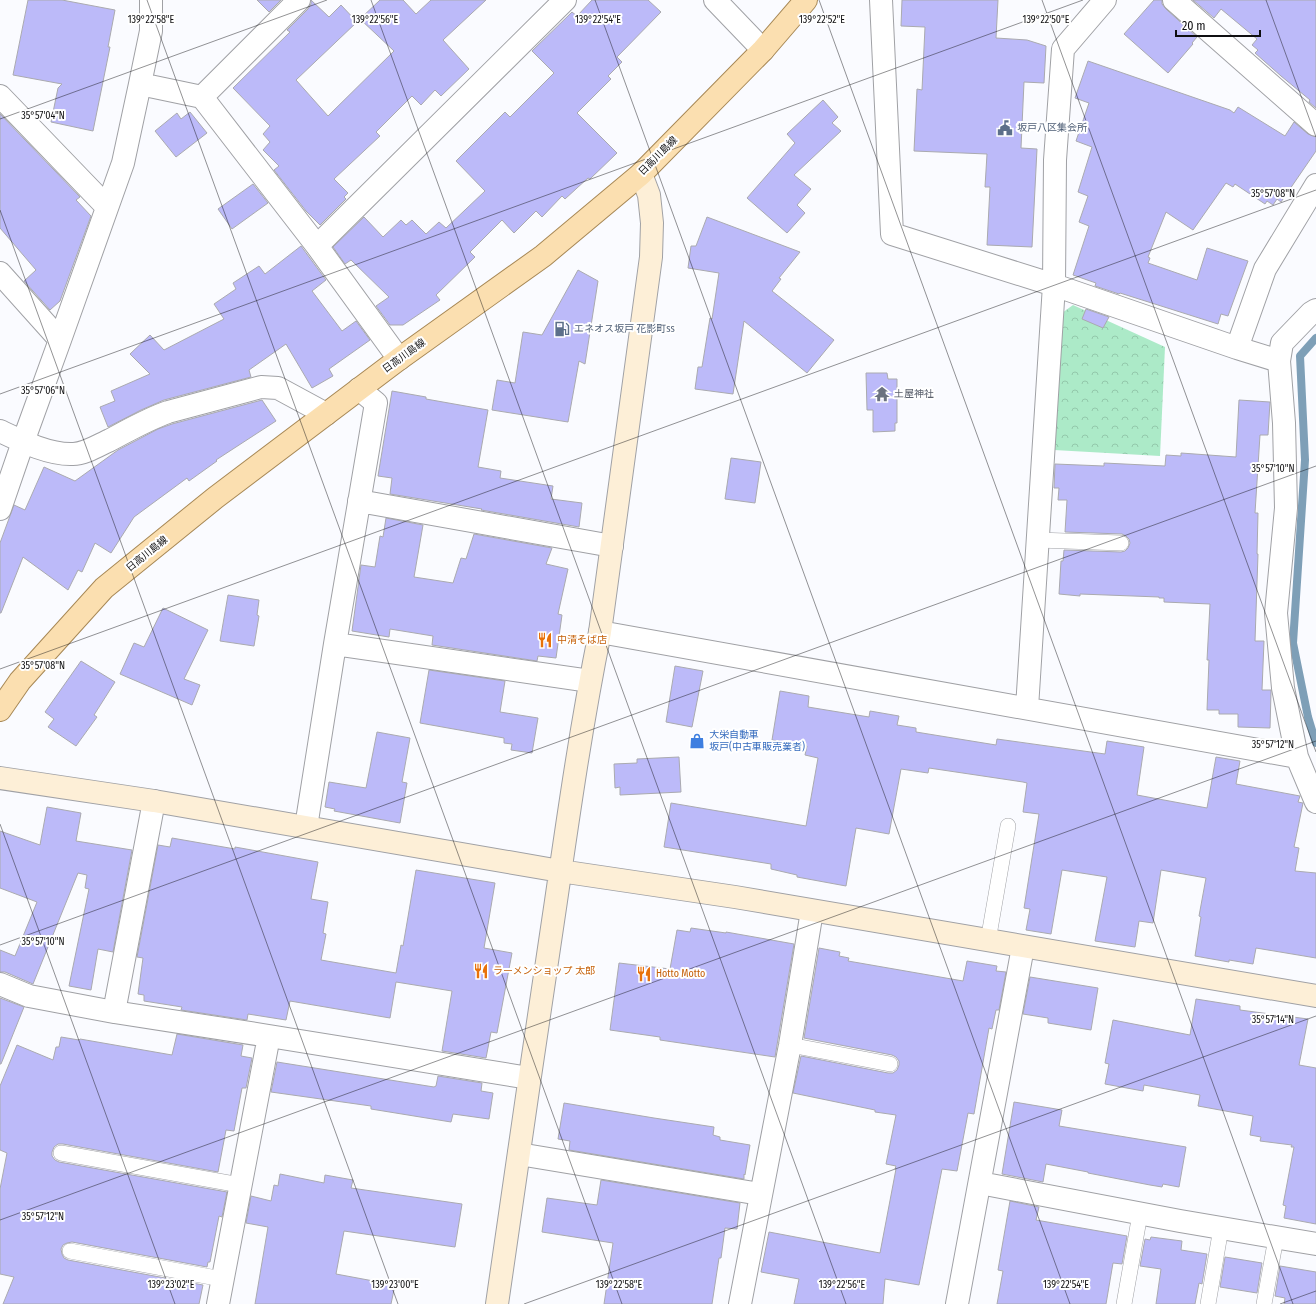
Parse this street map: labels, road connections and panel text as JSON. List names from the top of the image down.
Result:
{
  "streets": {
    "main road": ["日高川島線"]
  },
  "places": {
    "public building": ["坂戸八区集会所"],
    "fuel station": ["エネオス坂戸 花影町ss"],
    "temple": ["土屋神社"],
    "restaurant": ["中清そば店", "ラーメンショップ 太郎", "Hotto Motto"],
    "shop": ["大栄自動車 坂戸(中古車販売業者)"]
  },
  "scale_bar": "20 m",
  "coordinates": [
    "139°22'58\"E",
    "139°22'56\"E",
    "139°22'54\"E",
    "139°22'52\"E",
    "139°22'50\"E",
    "35°57'04\"N",
    "35°57'08\"N",
    "35°57'06\"N",
    "35°57'10\"N",
    "35°57'12\"N",
    "35°57'14\"N",
    "139°23'02\"E",
    "139°23'00\"E"
  ]
}
